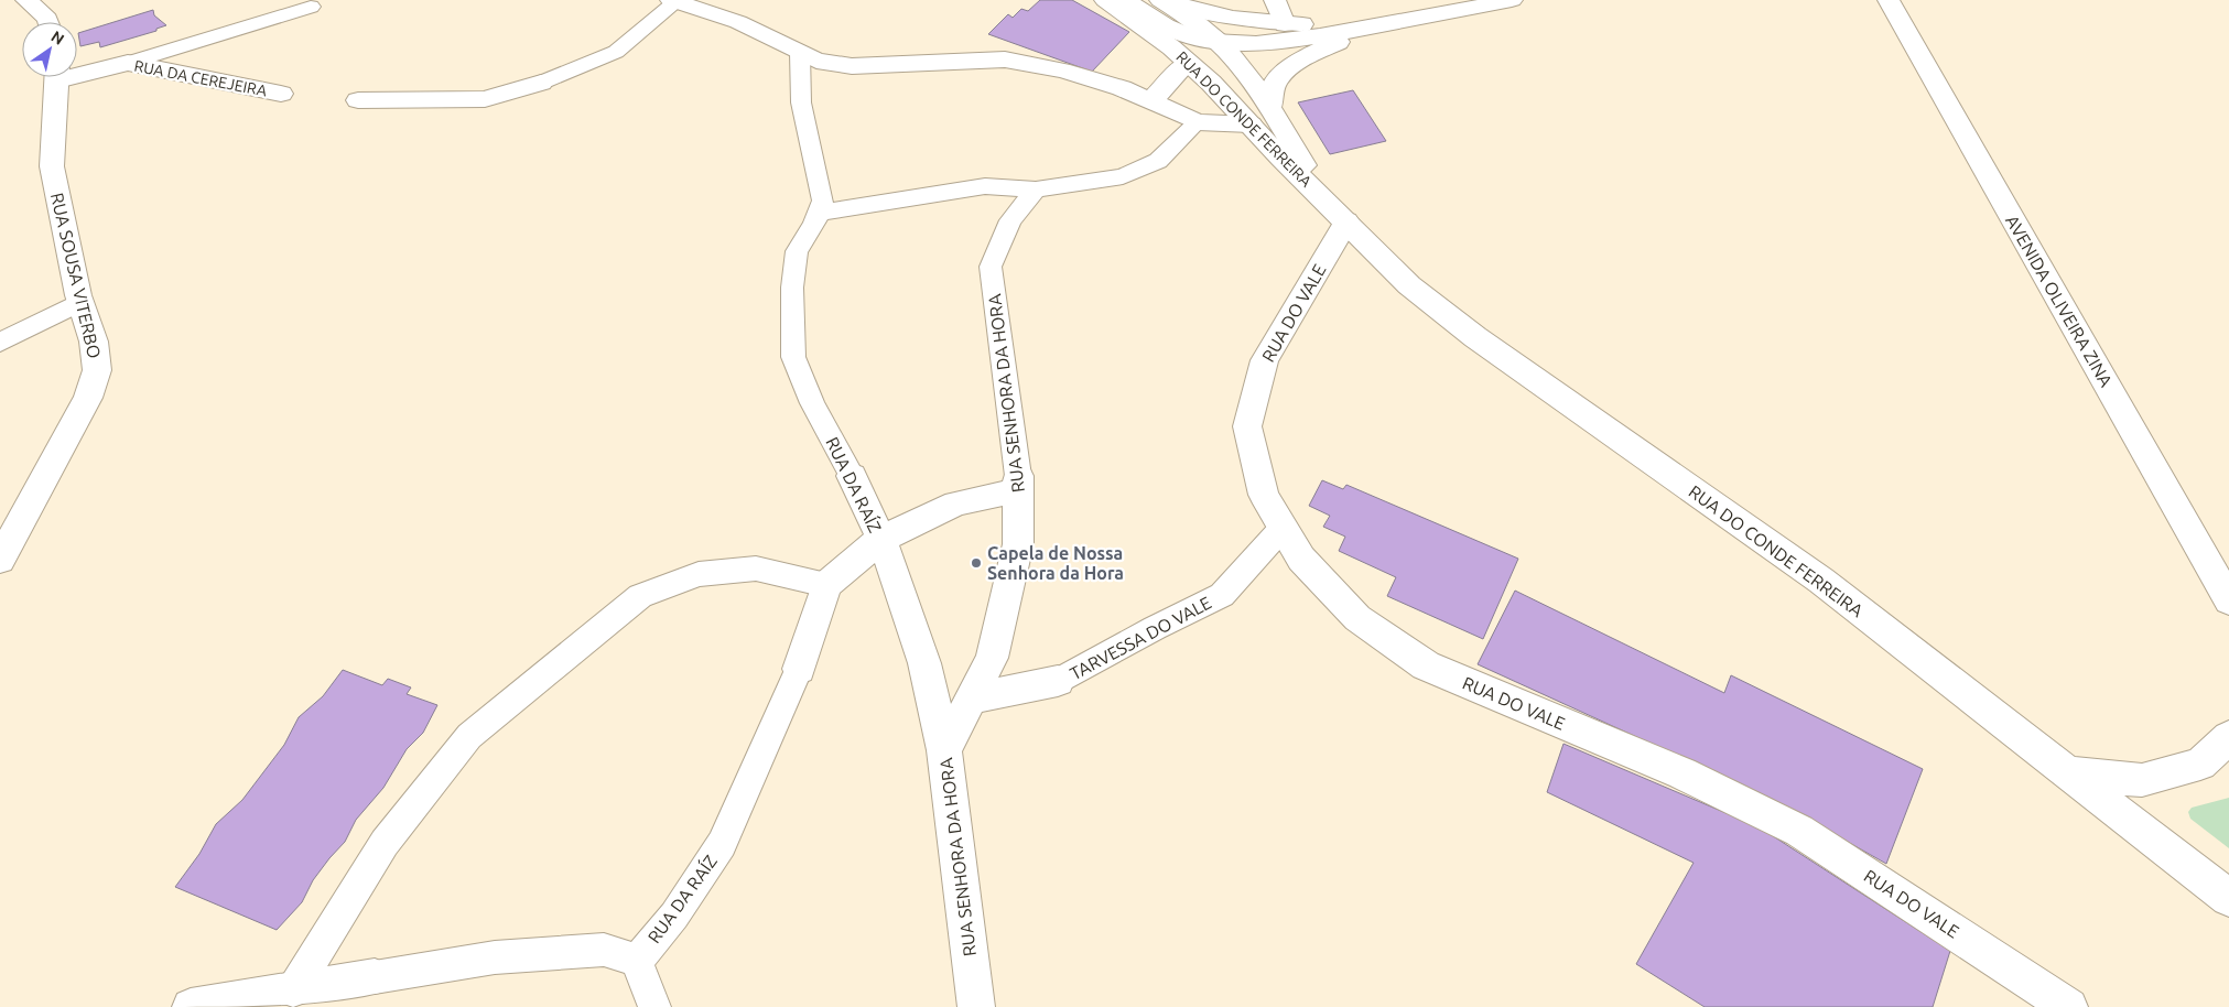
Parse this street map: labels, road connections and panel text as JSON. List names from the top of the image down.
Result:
{
  "streets": {
    "street": [
      "RUA DA CEREJEIRA",
      "RUA DO CONDE FERREIRA",
      "RUA SOUSA VITERBO",
      "AVENIDA OLIVEIRA ZINA",
      "RUA DO VALE",
      "RUA SENHORA DA HORA",
      "RUA DA RAÍZ",
      "TARVESSA DO VALE"
    ]
  },
  "crossings": [
    ["RUA DO CONDE FERREIRA", "RUA DO VALE"],
    ["RUA DO VALE", "TARVESSA DO VALE"],
    ["RUA SENHORA DA HORA", "TARVESSA DO VALE"]
  ],
  "places": ["Capela de Nossa Senhora da Hora"],
  "north": "top right"
}
